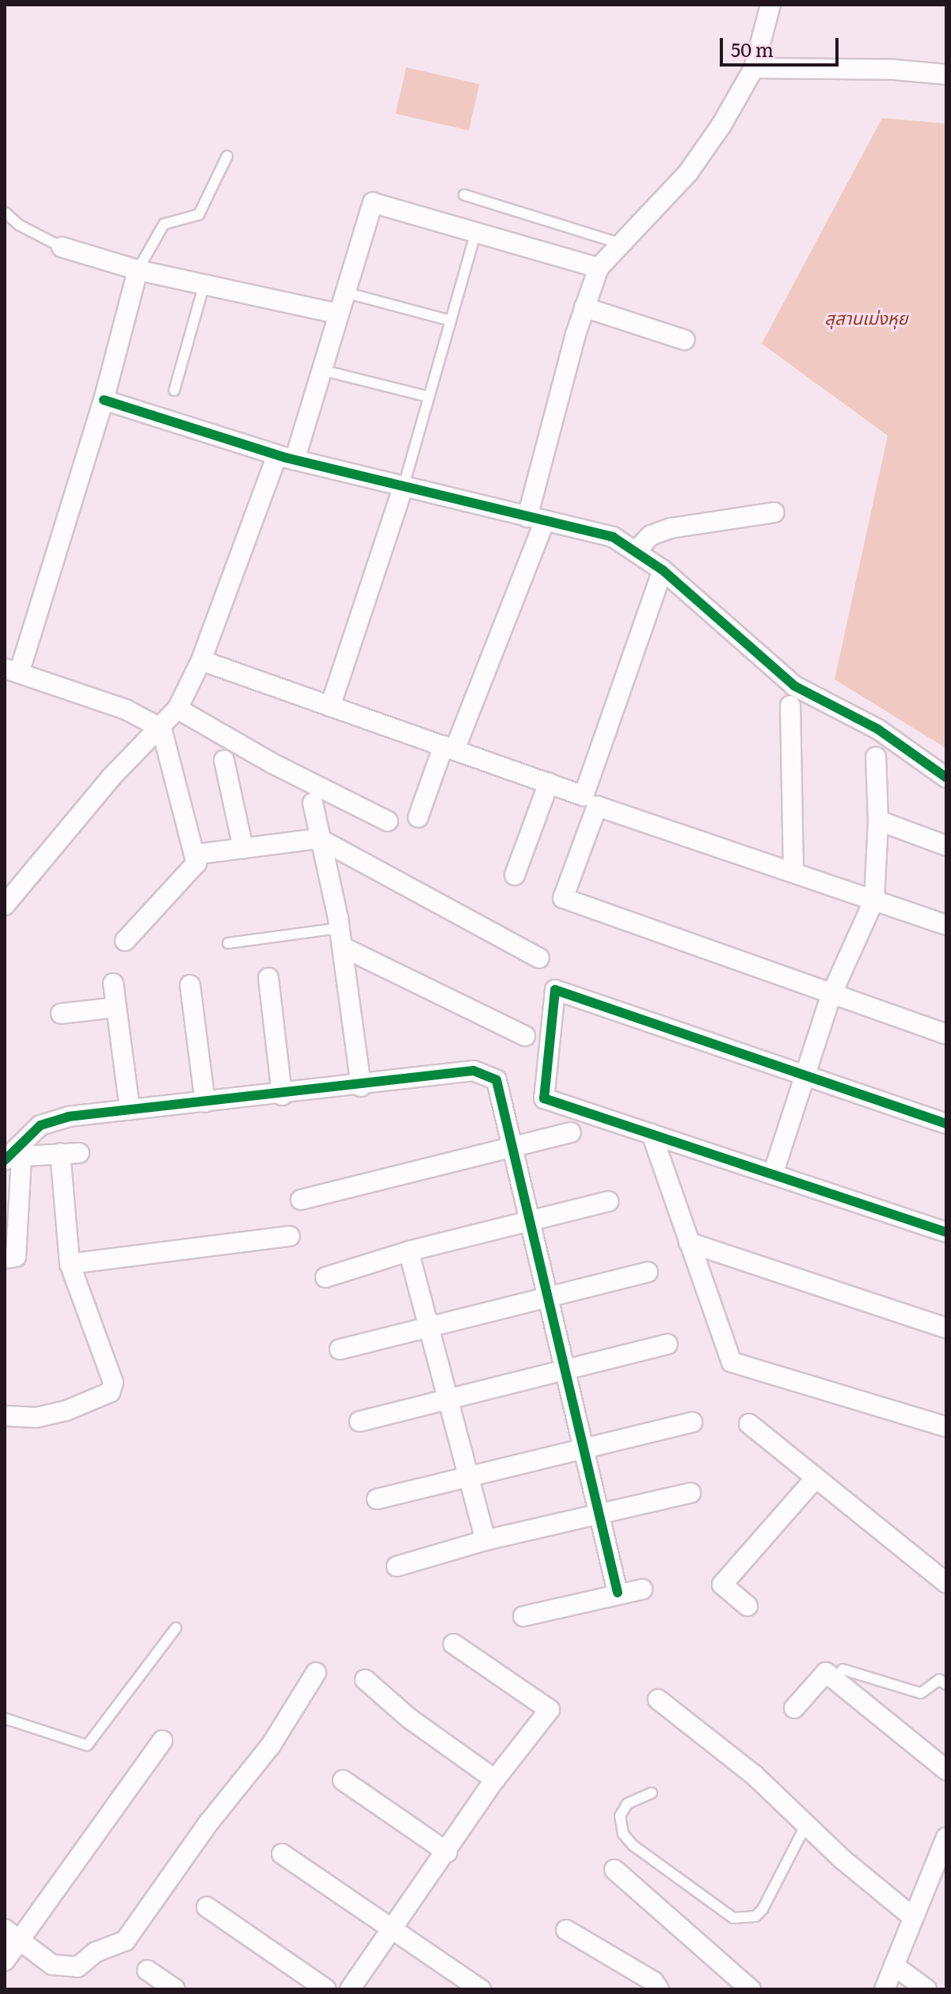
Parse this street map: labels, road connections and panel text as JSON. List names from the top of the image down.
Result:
{
  "parks": ["สุสานเม่งหุย"],
  "scale_bar": "50 m"
}
